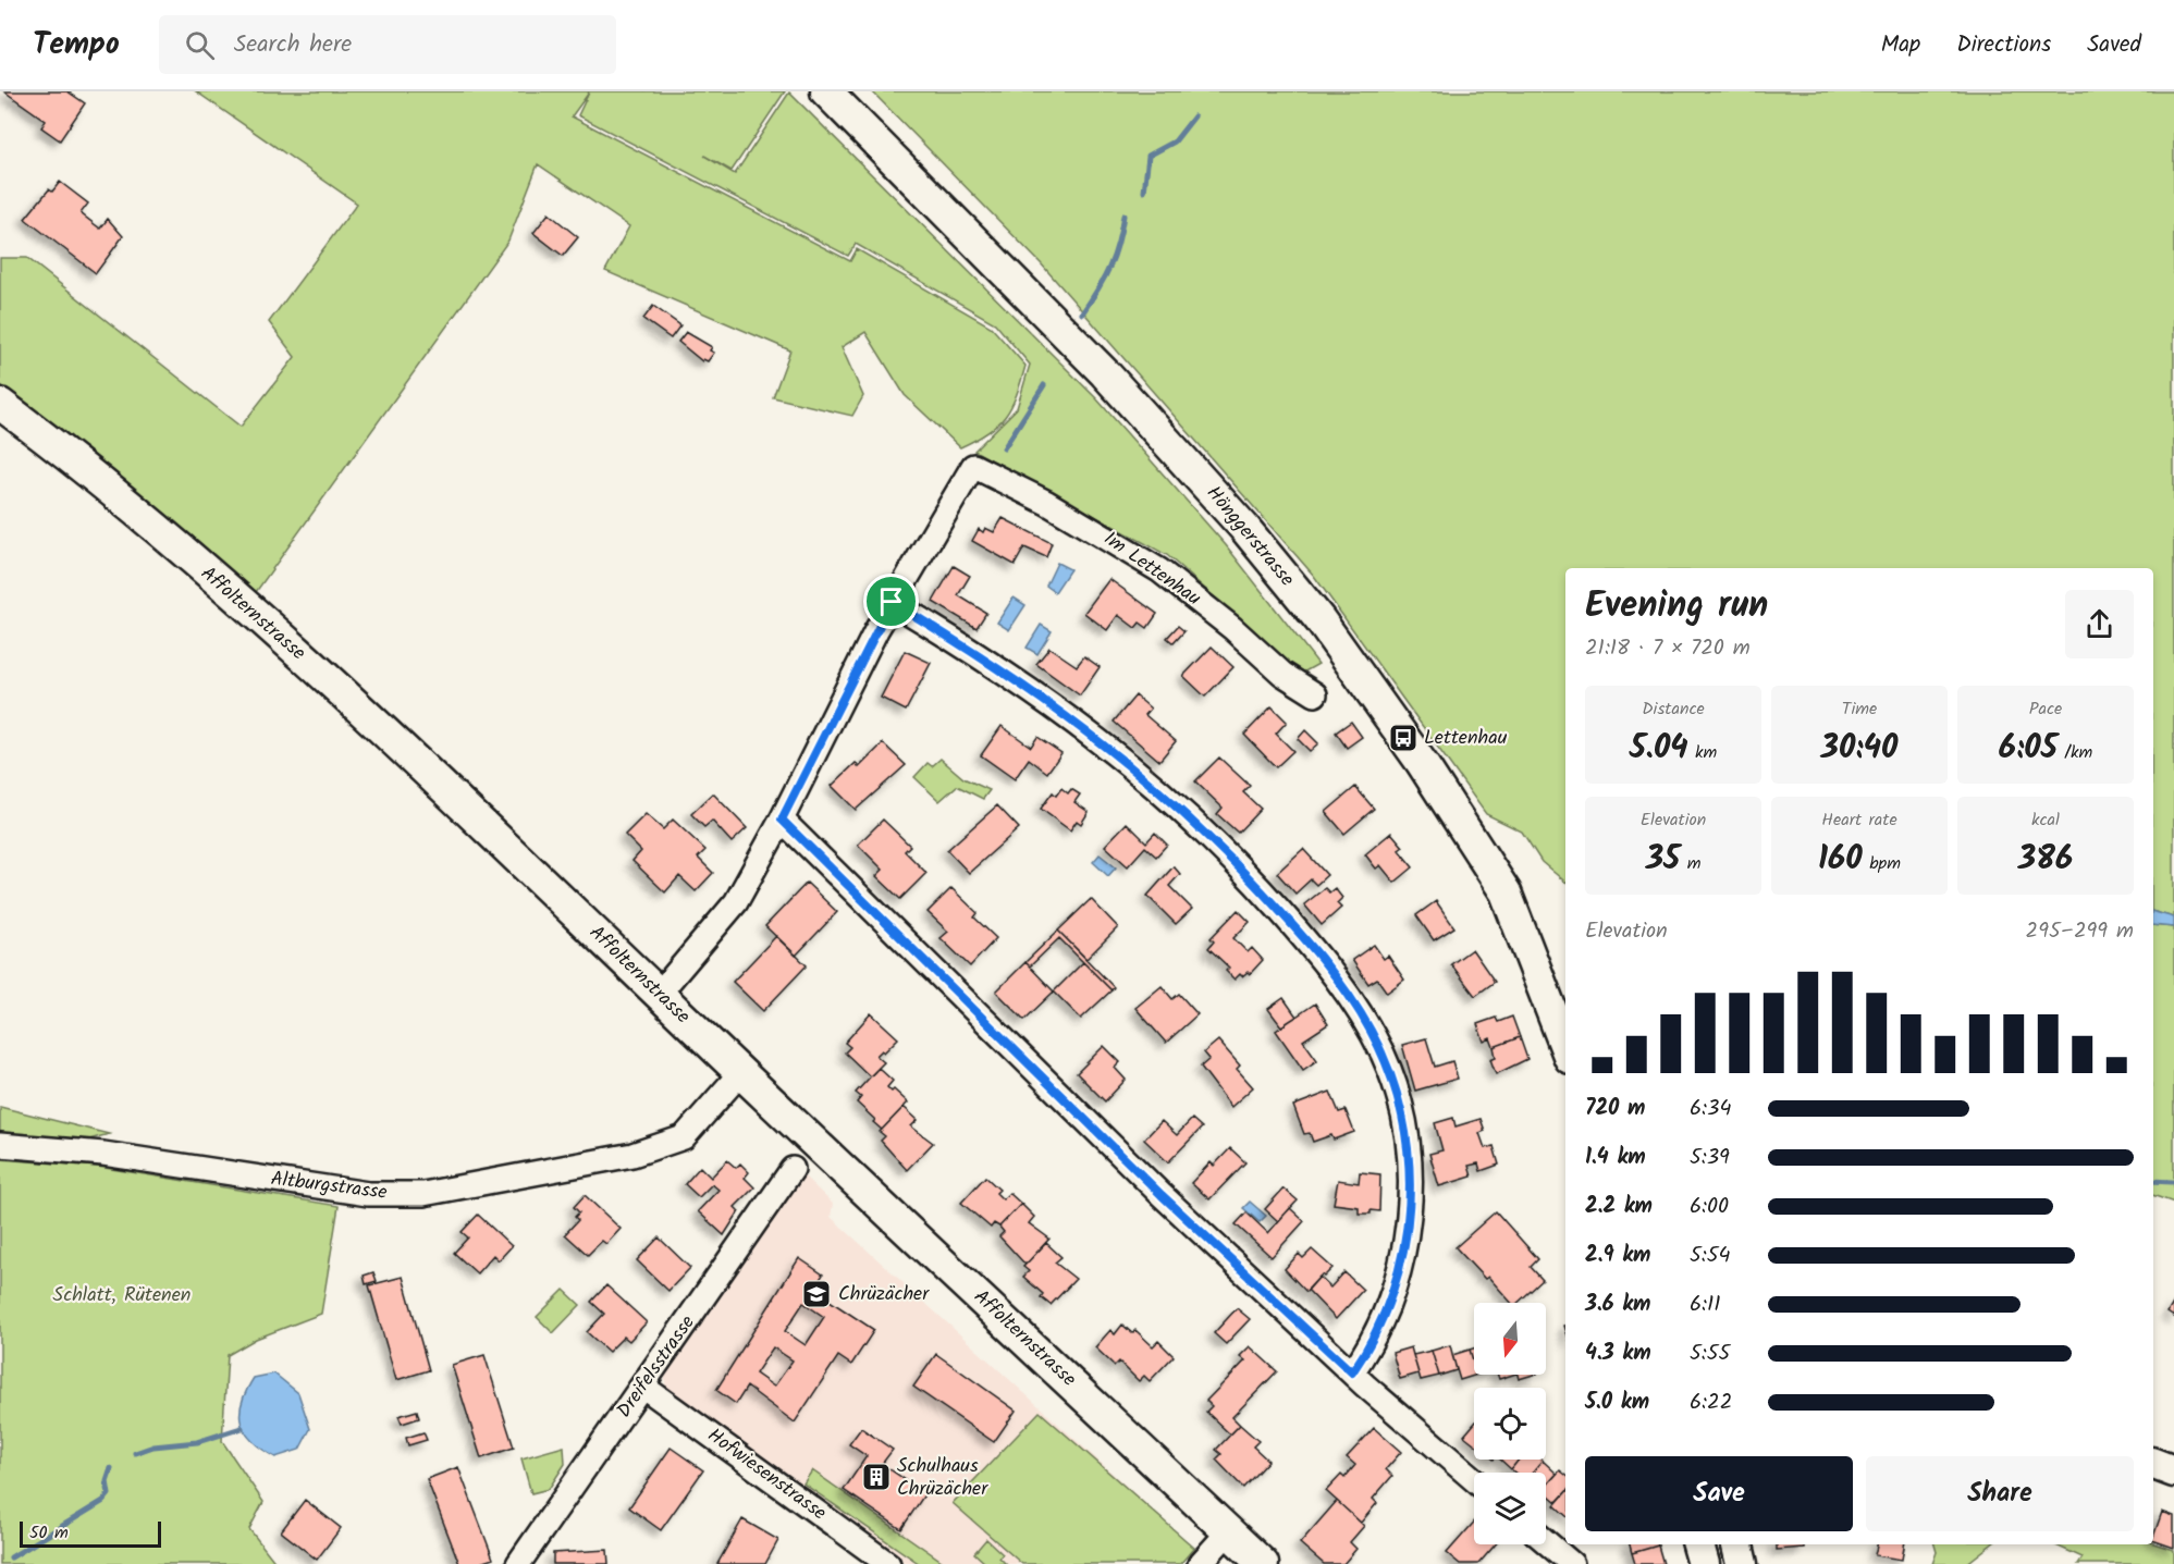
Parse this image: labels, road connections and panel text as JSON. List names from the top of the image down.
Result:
{
  "streets": {
    "street": [
      "Hönggerstrasse",
      "Im Lettenhau",
      "Affolternstrasse",
      "Altburgstrasse",
      "Dreifelsstrasse",
      "Hofwiesenstrasse"
    ]
  },
  "crossings": [
    ["Affolternstrasse", "Altburgstrasse"],
    ["Dreifelsstrasse", "Hofwiesenstrasse"]
  ],
  "parks": ["Schlatt, Rütenen"],
  "places": {
    "bus stop": ["Lettenhau"],
    "school or university": ["Chrüzächer"],
    "building": ["Schulhaus Chrüzächer"]
  },
  "scale_bar": "50 m",
  "north": "bottom",
  "page": {
    "header": "Tempo",
    "search": "Search here",
    "nav": ["Map", "Directions", "Saved"],
    "heading": ["Evening run", "21:18 · 7 × 720 m"],
    "stats": [
      ["Distance", "5.04 km"],
      ["Time", "30:40"],
      ["Pace", "6:05 /km"],
      ["Elevation", "35 m"],
      ["Heart rate", "160 bpm"],
      ["kcal", "386"]
    ],
    "chart": ["Elevation", "295–299 m"],
    "list": [
      {
        "name": "720 m",
        "note": "6:34"
      },
      {
        "name": "1.4 km",
        "note": "5:39"
      },
      {
        "name": "2.2 km",
        "note": "6:00"
      },
      {
        "name": "2.9 km",
        "note": "5:54"
      },
      {
        "name": "3.6 km",
        "note": "6:11"
      },
      {
        "name": "4.3 km",
        "note": "5:55"
      },
      {
        "name": "5.0 km",
        "note": "6:22"
      }
    ],
    "buttons": ["Save", "Share"],
    "scale": "50 m"
  }
}
